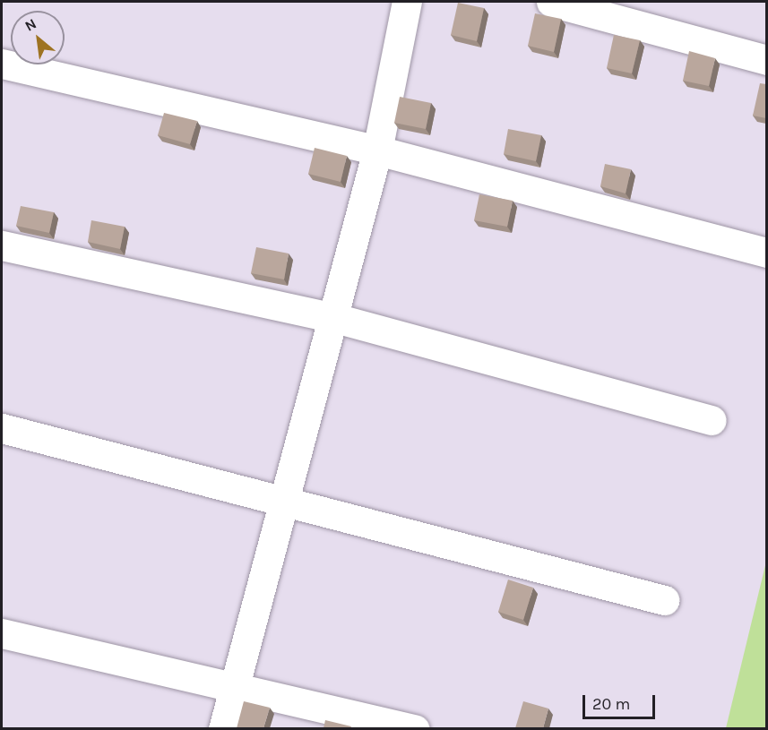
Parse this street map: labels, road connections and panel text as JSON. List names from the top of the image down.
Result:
{
  "scale_bar": "20 m",
  "north": "top left"
}
